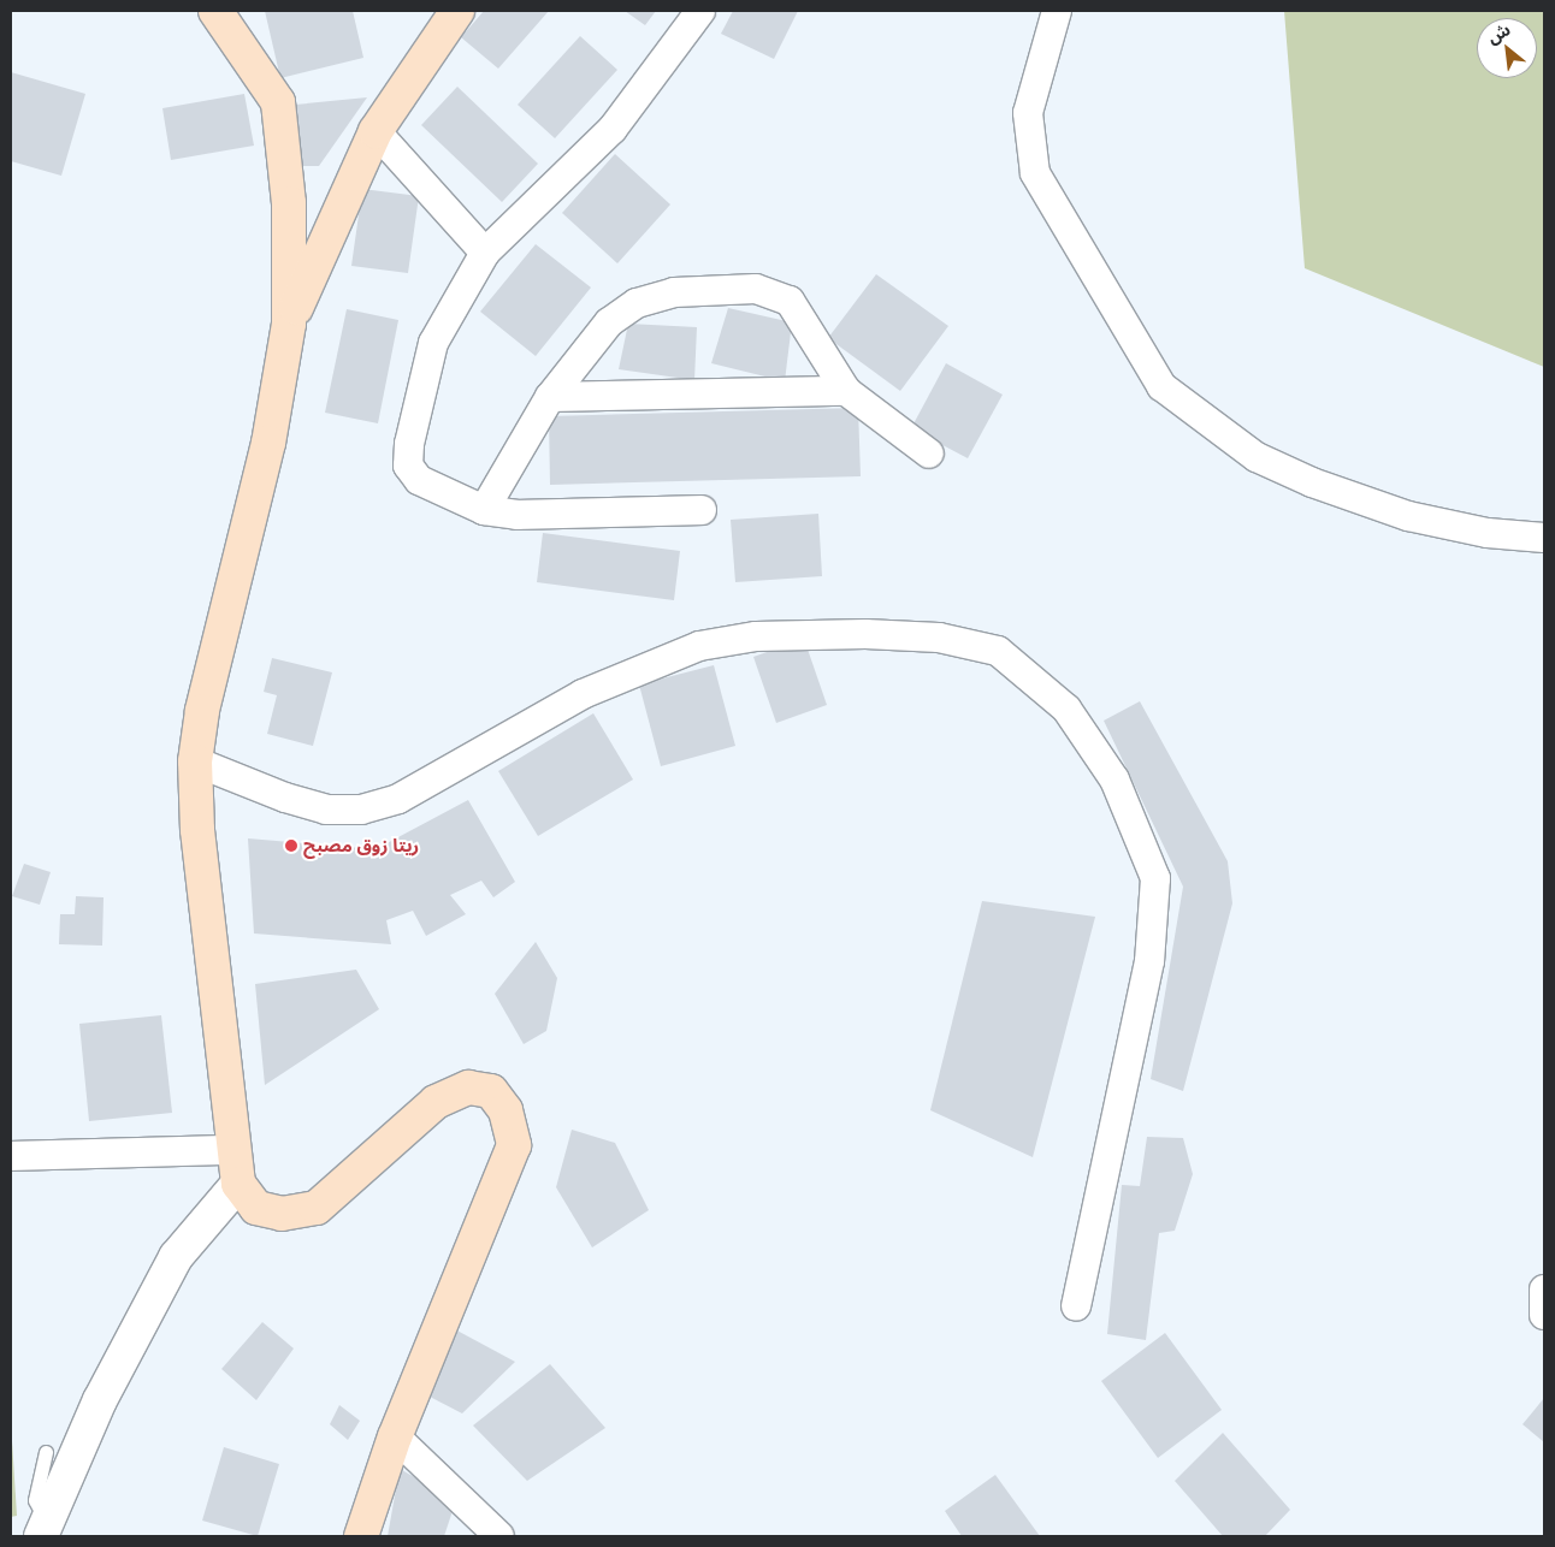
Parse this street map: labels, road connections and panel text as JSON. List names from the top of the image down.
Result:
{
  "places": ["ريتا زوق مصبح"],
  "north": "top left"
}
